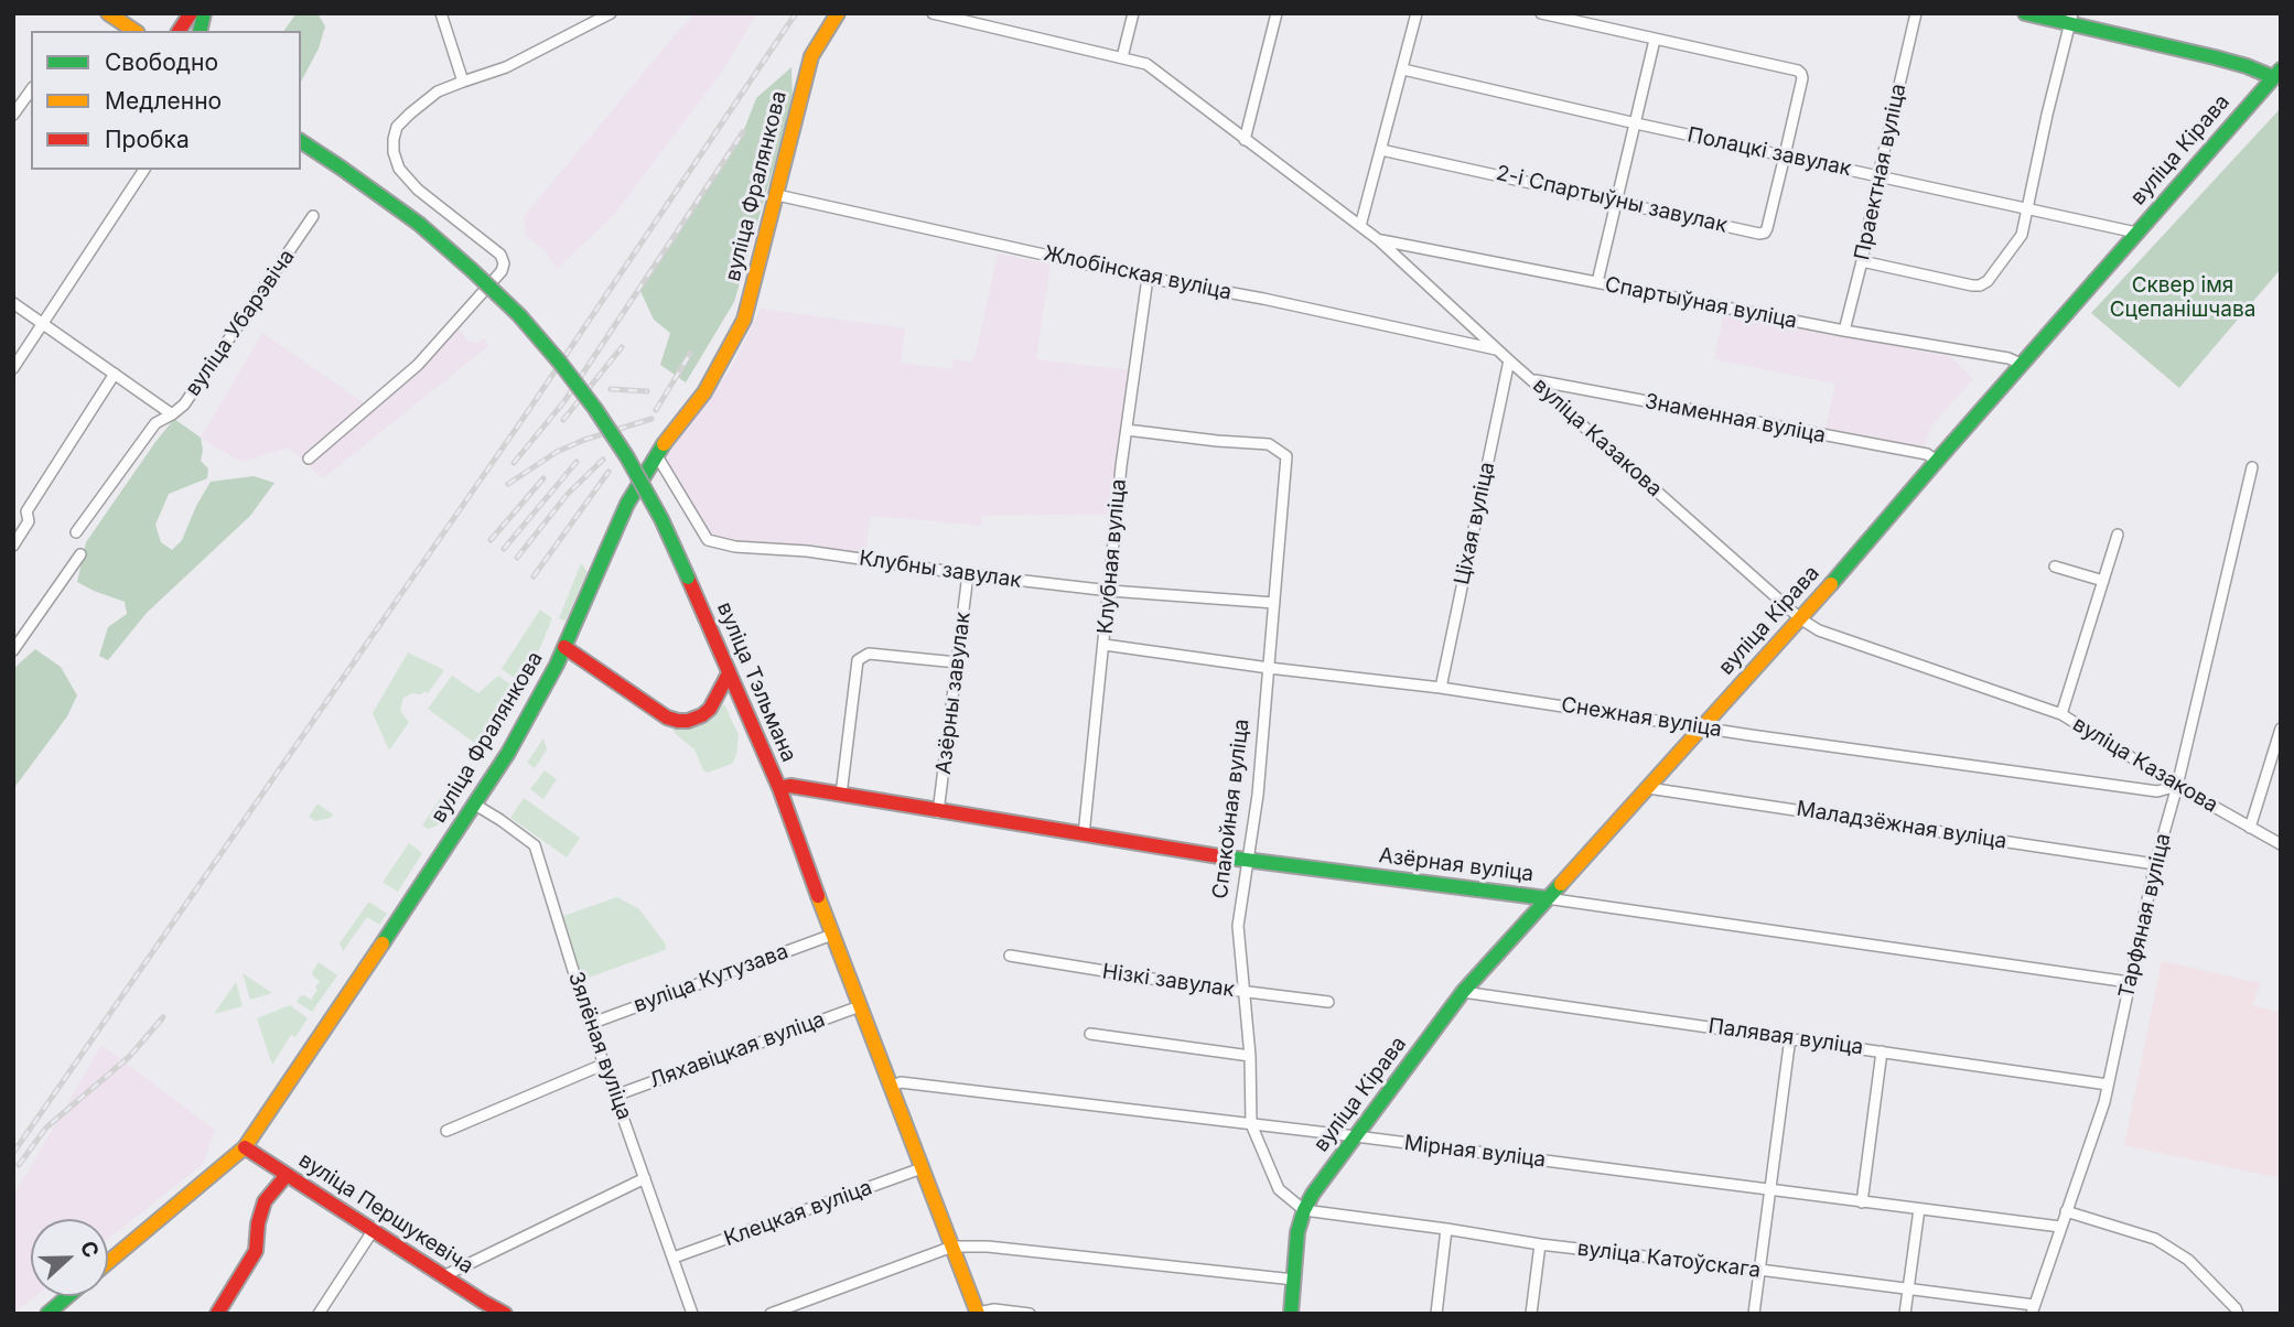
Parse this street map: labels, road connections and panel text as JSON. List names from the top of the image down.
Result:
{
  "streets": {
    "main road": [
      "вуліца Кірава",
      "вуліца Фралянкова",
      "вуліца Тэльмана",
      "Азёрная вуліца",
      "вуліца Першукевіча"
    ],
    "street": [
      "Полацкі завулак",
      "Праектная вуліца",
      "2-і Спартыўны завулак",
      "Жлобінская вуліца",
      "Спартыўная вуліца",
      "вуліца Убарэвіча",
      "Знаменная вуліца",
      "вуліца Казакова",
      "Ціхая вуліца",
      "Клубная вуліца",
      "Клубны завулак",
      "Азёрны завулак",
      "Снежная вуліца",
      "Спакойная вуліца",
      "Маладзёжная вуліца",
      "Тарфяная вуліца",
      "вуліца Кутузава",
      "Нізкі завулак",
      "Палявая вуліца",
      "Зялёная вуліца",
      "Ляхавіцкая вуліца",
      "Мірная вуліца",
      "Клецкая вуліца",
      "вуліца Катоўскага"
    ]
  },
  "crossings": [
    ["вуліца Кірава", "Полацкі завулак"],
    ["вуліца Кірава", "Спартыўная вуліца"],
    ["вуліца Кірава", "Знаменная вуліца"],
    ["вуліца Кірава", "вуліца Казакова"],
    ["вуліца Кірава", "Снежная вуліца"],
    ["вуліца Кірава", "Спакойная вуліца"],
    ["вуліца Кірава", "Маладзёжная вуліца"],
    ["вуліца Кірава", "Азёрная вуліца"],
    ["вуліца Кірава", "Палявая вуліца"],
    ["вуліца Кірава", "Мірная вуліца"],
    ["вуліца Кірава", "вуліца Катоўскага"],
    ["Полацкі завулак", "Праектная вуліца"],
    ["Полацкі завулак", "2-і Спартыўны завулак"],
    ["Праектная вуліца", "Спартыўная вуліца"],
    ["вуліца Фралянкова", "Жлобінская вуліца"],
    ["вуліца Фралянкова", "Клубны завулак"],
    ["вуліца Фралянкова", "Зялёная вуліца"],
    ["вуліца Фралянкова", "вуліца Першукевіча"],
    ["Жлобінская вуліца", "вуліца Казакова"],
    ["Жлобінская вуліца", "Клубная вуліца"],
    ["Спартыўная вуліца", "вуліца Казакова"],
    ["Знаменная вуліца", "вуліца Казакова"],
    ["вуліца Казакова", "Ціхая вуліца"],
    ["вуліца Казакова", "Снежная вуліца"],
    ["вуліца Казакова", "Тарфяная вуліца"],
    ["Ціхая вуліца", "Снежная вуліца"],
    ["Клубная вуліца", "Клубны завулак"],
    ["Клубная вуліца", "Снежная вуліца"],
    ["Клубная вуліца", "Спакойная вуліца"],
    ["Клубная вуліца", "Азёрная вуліца"],
    ["Клубны завулак", "Азёрны завулак"],
    ["Клубны завулак", "Спакойная вуліца"],
    ["вуліца Тэльмана", "Азёрная вуліца"],
    ["вуліца Тэльмана", "вуліца Кутузава"],
    ["вуліца Тэльмана", "Ляхавіцкая вуліца"],
    ["вуліца Тэльмана", "Мірная вуліца"],
    ["вуліца Тэльмана", "Клецкая вуліца"],
    ["Азёрны завулак", "Азёрная вуліца"],
    ["Снежная вуліца", "Спакойная вуліца"],
    ["Снежная вуліца", "Тарфяная вуліца"],
    ["Спакойная вуліца", "Азёрная вуліца"],
    ["Спакойная вуліца", "Нізкі завулак"],
    ["Спакойная вуліца", "Мірная вуліца"],
    ["Спакойная вуліца", "вуліца Катоўскага"],
    ["Маладзёжная вуліца", "Тарфяная вуліца"],
    ["Азёрная вуліца", "Тарфяная вуліца"],
    ["Тарфяная вуліца", "Палявая вуліца"],
    ["Тарфяная вуліца", "Мірная вуліца"],
    ["Тарфяная вуліца", "вуліца Катоўскага"],
    ["вуліца Кутузава", "Зялёная вуліца"],
    ["Зялёная вуліца", "Ляхавіцкая вуліца"],
    ["Зялёная вуліца", "Клецкая вуліца"]
  ],
  "parks": ["Сквер імя Сцепанішчава"],
  "legend": ["Свободно", "Медленно", "Пробка"],
  "north": "right"
}
